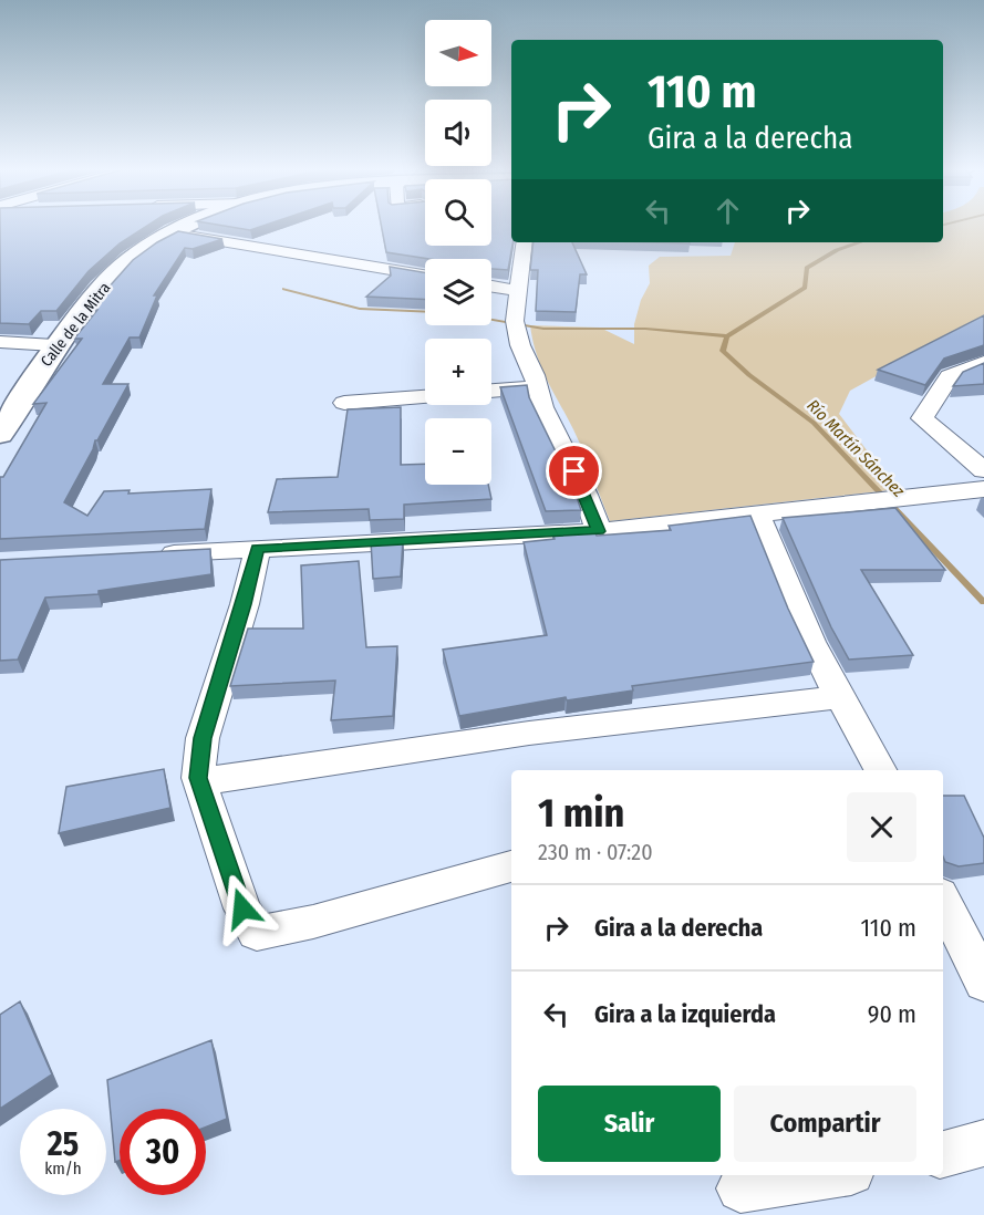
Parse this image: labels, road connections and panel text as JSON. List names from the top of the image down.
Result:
{
  "streets": {
    "street": ["Calle de la Mitra"]
  },
  "water": ["Río Martín Sánchez"],
  "north": "right",
  "page": {
    "map_buttons": ["+", "−"],
    "turn": ["110 m", "Gira a la derecha"],
    "heading": ["1 min", "230 m · 07:20"],
    "list": [
      {
        "name": "Gira a la derecha",
        "value": "110 m"
      },
      {
        "name": "Gira a la izquierda",
        "value": "90 m"
      }
    ],
    "buttons": ["Salir", "Compartir"],
    "speed": "25 km/h",
    "limit": "30"
  }
}
